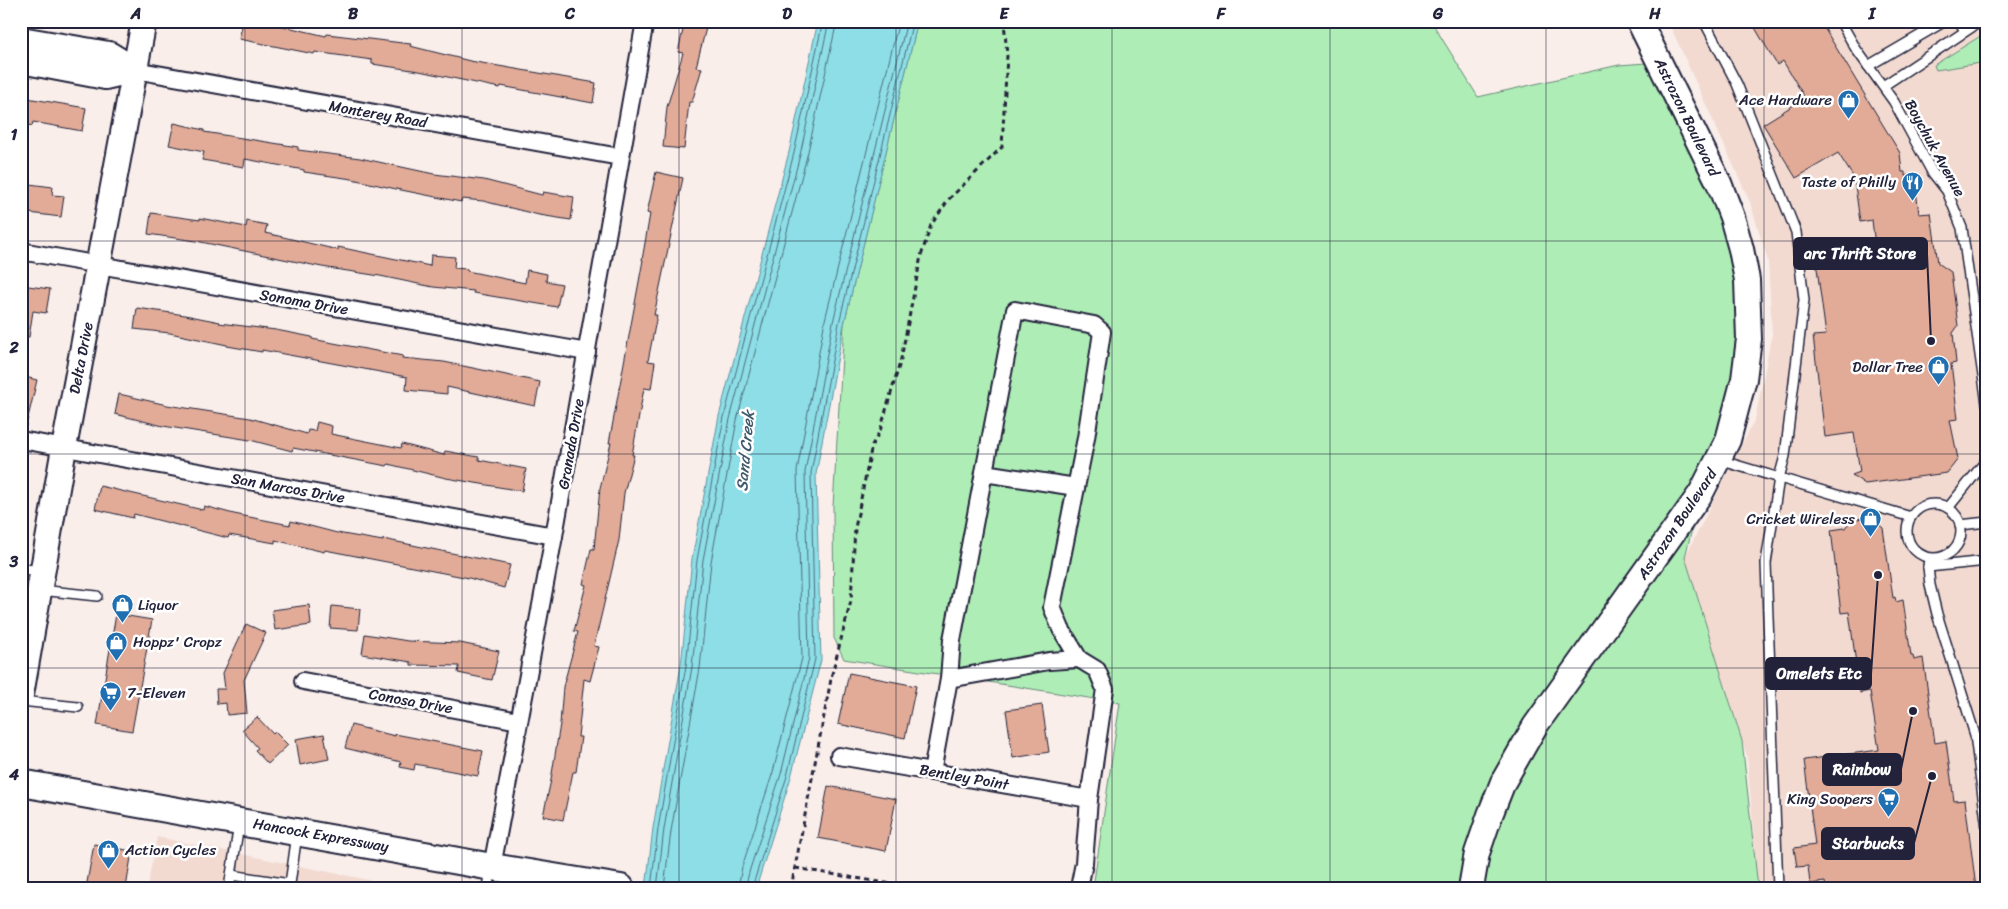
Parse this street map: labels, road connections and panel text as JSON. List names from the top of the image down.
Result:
{
  "streets": {
    "main road": [
      "Monterey Road",
      "Astrozon Boulevard",
      "Delta Drive",
      "Hancock Expressway"
    ],
    "street": [
      "Sonoma Drive",
      "Granada Drive",
      "San Marcos Drive",
      "Conosa Drive",
      "Bentley Point"
    ],
    "lane": ["Boychuk Avenue"]
  },
  "crossings": [
    ["Monterey Road", "Delta Drive"],
    ["Monterey Road", "Granada Drive"],
    ["Sonoma Drive", "Delta Drive"],
    ["Sonoma Drive", "Granada Drive"],
    ["Delta Drive", "San Marcos Drive"],
    ["Granada Drive", "San Marcos Drive"],
    ["Granada Drive", "Conosa Drive"],
    ["Granada Drive", "Hancock Expressway"]
  ],
  "water": ["Sand Creek"],
  "places": {
    "shop": [
      "Ace Hardware",
      "Dollar Tree",
      "Cricket Wireless",
      "Liquor",
      "Hoppz' Cropz",
      "Action Cycles"
    ],
    "restaurant": ["Taste of Philly"],
    "other": [
      "arc Thrift Store",
      "Omelets Etc",
      "Rainbow",
      "Starbucks"
    ],
    "supermarket": ["7-Eleven", "King Soopers"]
  },
  "grid": {
    "columns": [
      "A",
      "B",
      "C",
      "D",
      "E",
      "F",
      "G",
      "H",
      "I"
    ],
    "rows": [
      "1",
      "2",
      "3",
      "4"
    ]
  }
}
